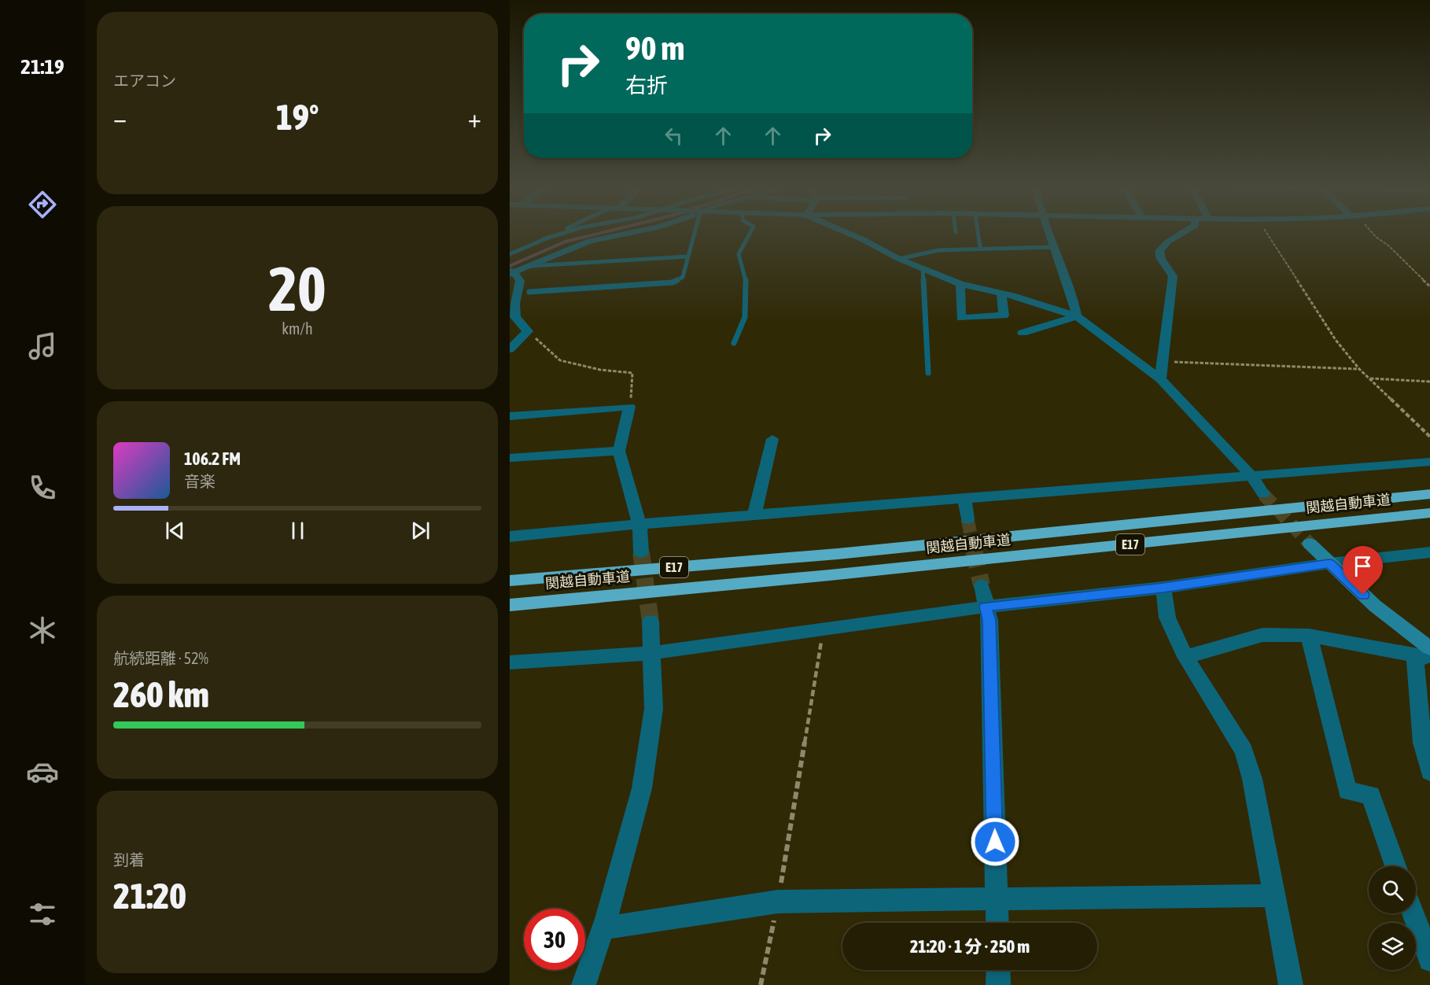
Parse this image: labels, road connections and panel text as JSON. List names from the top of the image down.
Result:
{
  "streets": {
    "highway": ["関越自動車道", "E17"]
  },
  "page": {
    "tabs": "21:19",
    "tile": [
      "エアコン",
      ["20", "km/h"],
      ["航続距離 · 52%", "260 km"],
      ["到着", "21:20"]
    ],
    "turn": ["90 m", "右折"],
    "heat": ["−", "19°", "+"],
    "song": ["106.2 FM", "音楽"],
    "limit": "30",
    "trip": "21:20 · 1 分 · 250 m"
  }
}
